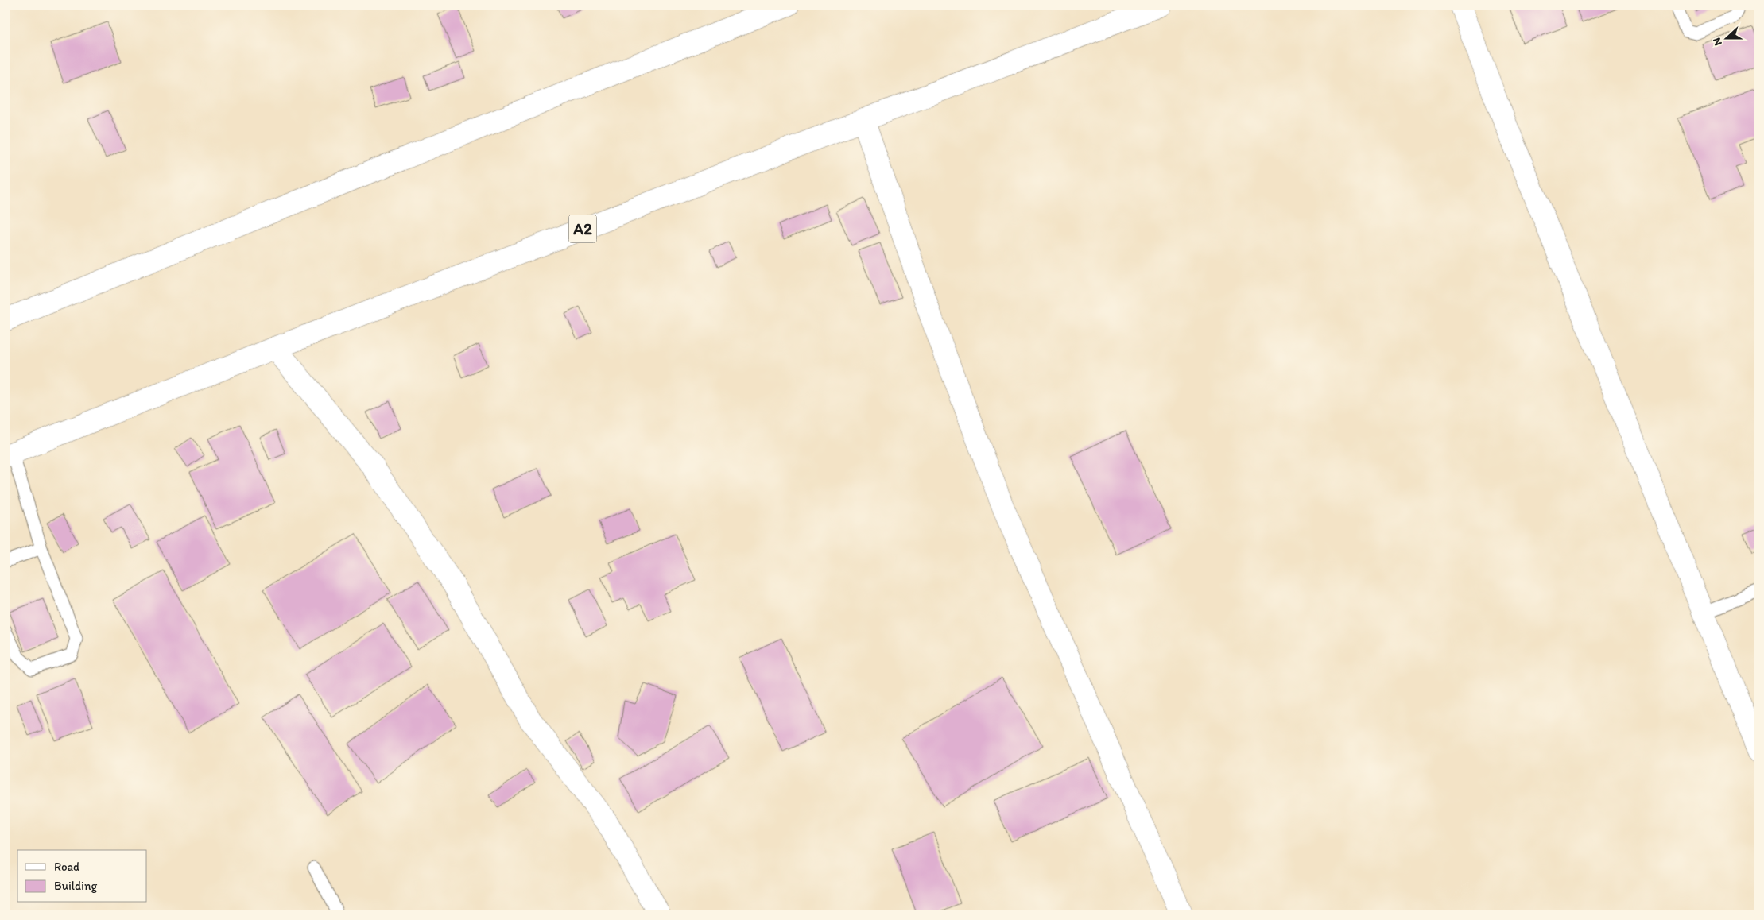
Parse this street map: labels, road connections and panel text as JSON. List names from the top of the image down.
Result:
{
  "streets": {
    "main road": ["A2"]
  },
  "legend": ["Road", "Building"],
  "north": "left"
}
